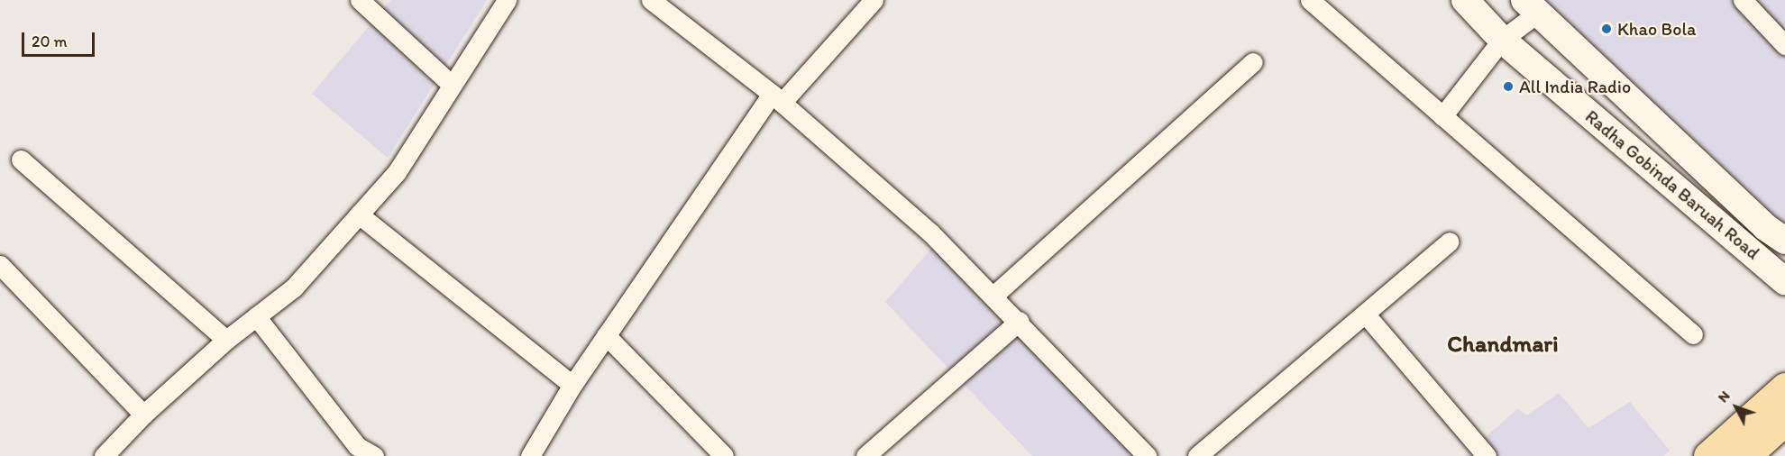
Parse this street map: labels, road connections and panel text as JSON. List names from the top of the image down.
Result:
{
  "streets": {
    "main road": ["Radha Gobinda Baruah Road"]
  },
  "districts": ["Chandmari"],
  "places": ["Khao Bola", "All India Radio"],
  "scale_bar": "20 m",
  "north": "top left"
}
